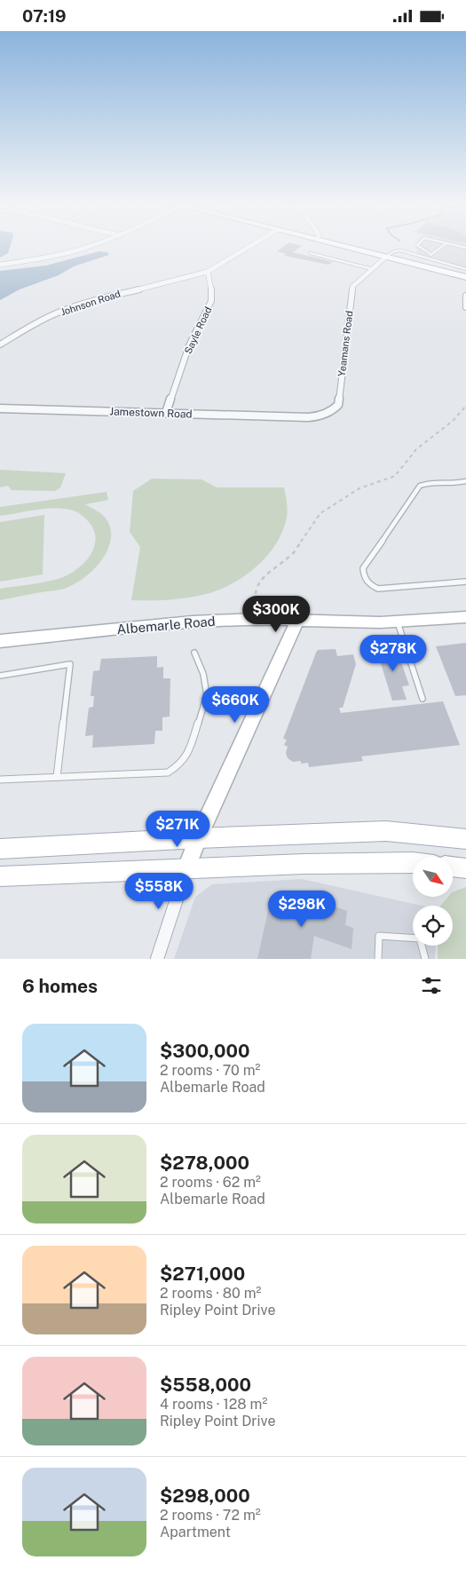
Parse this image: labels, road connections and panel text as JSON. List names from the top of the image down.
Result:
{
  "streets": {
    "street": [
      "Johnson Road",
      "Sayle Road",
      "Yeamans Road",
      "Jamestown Road",
      "Albemarle Road"
    ]
  },
  "crossings": [
    ["Johnson Road", "Sayle Road"],
    ["Sayle Road", "Jamestown Road"],
    ["Yeamans Road", "Jamestown Road"]
  ],
  "north": "bottom right",
  "page": {
    "status": "07:19",
    "price": [
      "$300K",
      "$278K",
      "$660K",
      "$271K",
      "$558K",
      "$298K"
    ],
    "heading": "6 homes",
    "list": [
      {
        "name": "$300,000",
        "note": "2 rooms · 70 m² · Albemarle Road"
      },
      {
        "name": "$278,000",
        "note": "2 rooms · 62 m² · Albemarle Road"
      },
      {
        "name": "$271,000",
        "note": "2 rooms · 80 m² · Ripley Point Drive"
      },
      {
        "name": "$558,000",
        "note": "4 rooms · 128 m² · Ripley Point Drive"
      },
      {
        "name": "$298,000",
        "note": "2 rooms · 72 m² · Apartment"
      }
    ]
  }
}
